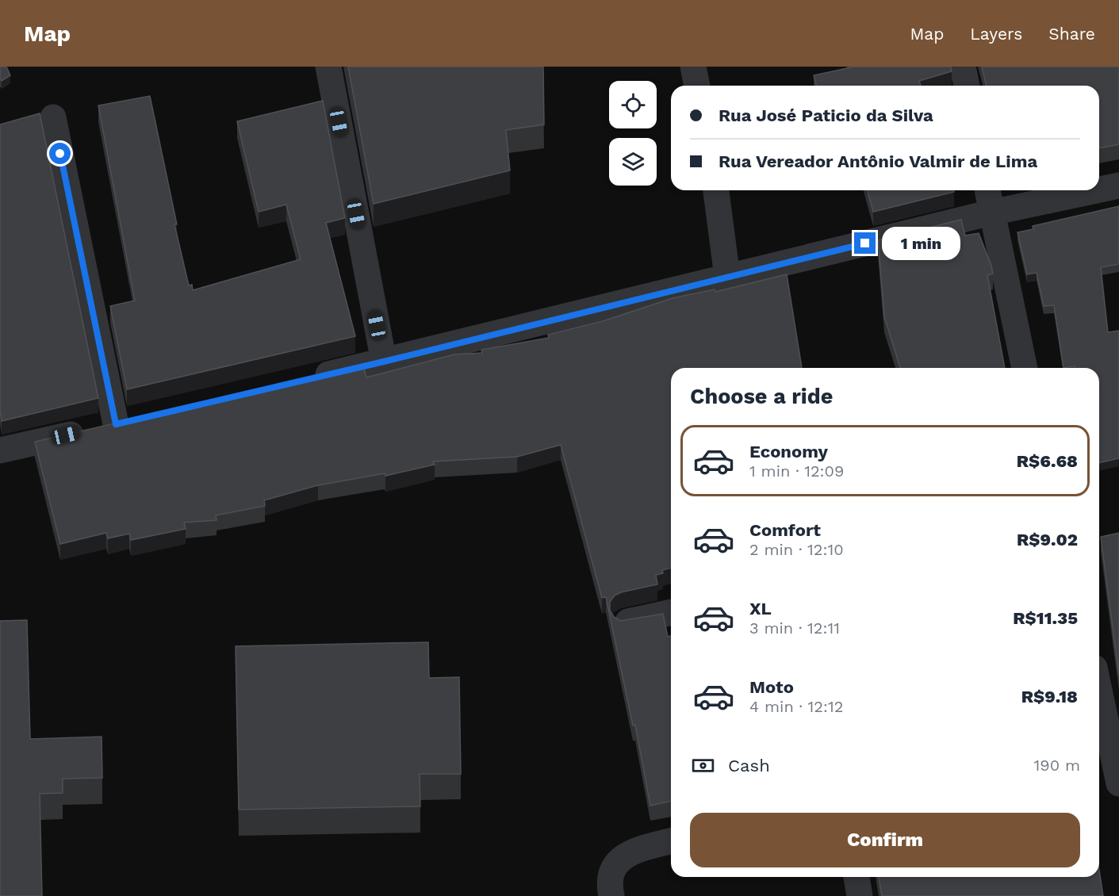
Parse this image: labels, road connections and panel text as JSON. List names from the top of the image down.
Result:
{
  "page": {
    "header": "Map",
    "nav": ["Map", "Layers", "Share"],
    "banner": ["Rua José Paticio da Silva", "Rua Vereador Antônio Valmir de Lima"],
    "bubble": "1 min",
    "heading": "Choose a ride",
    "list": [
      {
        "name": "Economy",
        "note": "1 min · 12:09",
        "value": "R$6.68"
      },
      {
        "name": "Comfort",
        "note": "2 min · 12:10",
        "value": "R$9.02"
      },
      {
        "name": "XL",
        "note": "3 min · 12:11",
        "value": "R$11.35"
      },
      {
        "name": "Moto",
        "note": "4 min · 12:12",
        "value": "R$9.18"
      }
    ],
    "pay": ["Cash", "190 m"],
    "buttons": "Confirm"
  }
}
